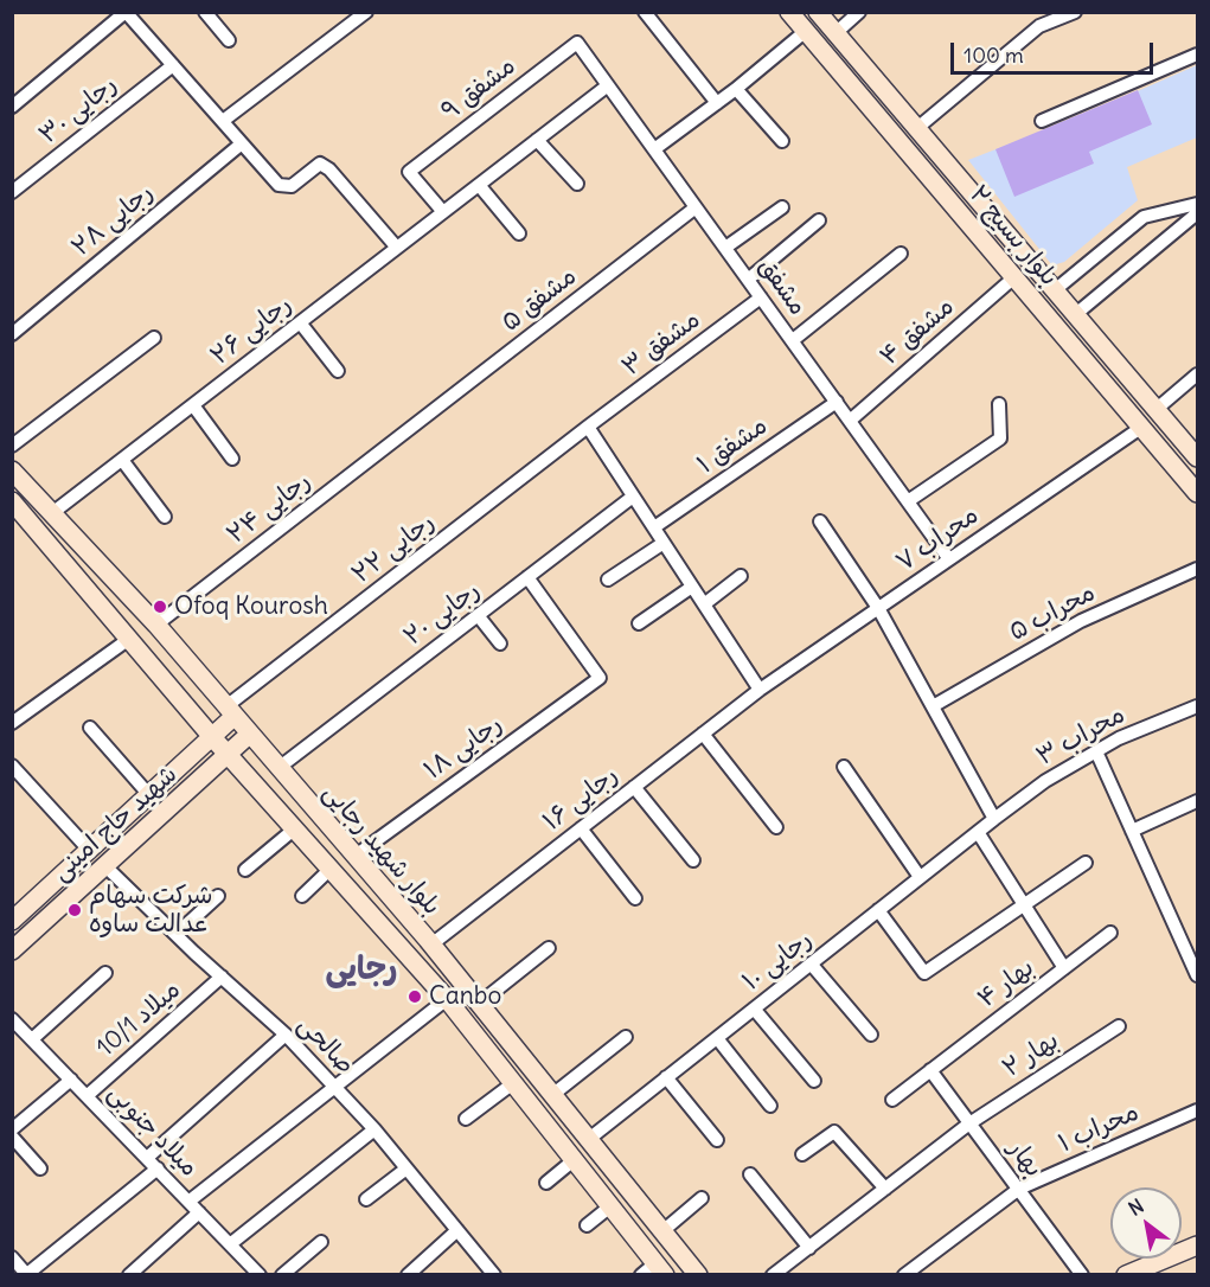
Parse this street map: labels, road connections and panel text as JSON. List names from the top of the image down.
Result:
{
  "streets": {
    "main road": ["بلوار بسیج ۲", "شهید حاج امینی", "بلوار شهید رجایی"],
    "street": [
      "مشفق ۹",
      "رجایی ۳۰",
      "رجایی ۲۸",
      "مشفق",
      "مشفق ۵",
      "رجایی ۲۶",
      "مشفق ۴",
      "مشفق ۳",
      "مشفق ۱",
      "رجایی ۲۴",
      "محراب ۷",
      "رجایی ۲۲",
      "محراب ۵",
      "رجایی ۲۰",
      "محراب ۳",
      "رجایی ۱۸",
      "رجایی ۱۶",
      "رجایی ۱۰",
      "بهار ۴",
      "میلاد 10/1",
      "صالحی",
      "بهار ۲",
      "محراب ۱",
      "میلاد جنوبی",
      "بهار"
    ]
  },
  "crossings": [
    ["مشفق ۹", "مشفق"],
    ["مشفق ۹", "رجایی ۲۶"],
    ["بلوار بسیج ۲", "مشفق ۴"],
    ["بلوار بسیج ۲", "محراب ۷"],
    ["مشفق", "مشفق ۵"],
    ["مشفق", "رجایی ۲۶"],
    ["مشفق", "مشفق ۴"],
    ["مشفق", "مشفق ۳"],
    ["مشفق", "مشفق ۱"],
    ["مشفق", "محراب ۷"],
    ["مشفق ۵", "رجایی ۲۴"],
    ["رجایی ۲۶", "بلوار شهید رجایی"],
    ["مشفق ۳", "رجایی ۲۲"],
    ["رجایی ۲۴", "بلوار شهید رجایی"],
    ["محراب ۷", "رجایی ۱۶"],
    ["رجایی ۲۲", "شهید حاج امینی"],
    ["رجایی ۲۲", "بلوار شهید رجایی"],
    ["رجایی ۲۰", "رجایی ۱۸"],
    ["رجایی ۲۰", "بلوار شهید رجایی"],
    ["محراب ۳", "رجایی ۱۰"],
    ["رجایی ۱۸", "بلوار شهید رجایی"],
    ["رجایی ۱۶", "بلوار شهید رجایی"],
    ["شهید حاج امینی", "بلوار شهید رجایی"],
    ["شهید حاج امینی", "صالحی"],
    ["بلوار شهید رجایی", "رجایی ۱۰"],
    ["بهار ۴", "بهار"],
    ["میلاد 10/1", "صالحی"],
    ["میلاد 10/1", "میلاد جنوبی"],
    ["بهار ۲", "بهار"],
    ["محراب ۱", "بهار"]
  ],
  "districts": ["رجایی"],
  "places": ["Ofoq Kourosh", "شرکت سهام عدالت ساوه", "Canbo"],
  "scale_bar": "100 m",
  "north": "top left"
}
